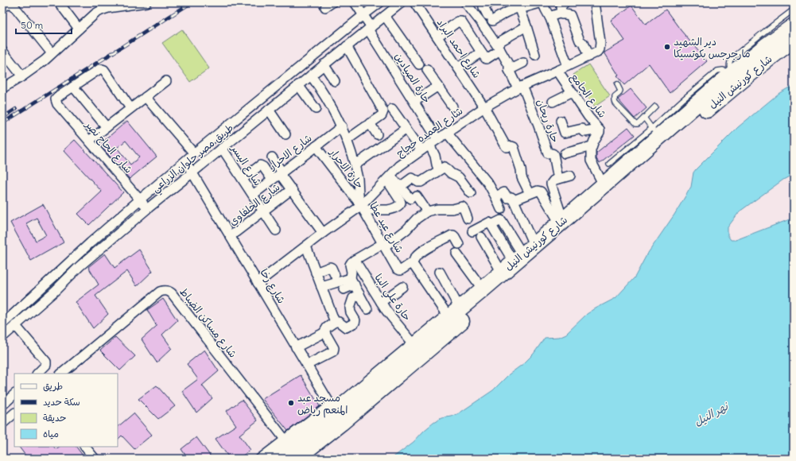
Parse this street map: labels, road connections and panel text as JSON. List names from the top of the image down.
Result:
{
  "streets": {
    "highway": ["شارع كورنيش النيل"],
    "street": [
      "شارع احمد البراد",
      "حارة الصيادين",
      "شارع الجامع",
      "حارة ريحان",
      "شارع العمده حجاج",
      "شارع الحاج نصر",
      "شارع الاحرار",
      "طريق مصر حلوان الزراعي",
      "شارع اليسر",
      "حارة الاحرار",
      "شارع الخلفاوي",
      "شارع عيد عطا",
      "شارع رخا",
      "حارة علي البنا",
      "شارع مساكن الضباط"
    ]
  },
  "crossings": [
    ["شارع احمد البراد", "شارع العمده حجاج"],
    ["حارة الصيادين", "شارع العمده حجاج"],
    ["حارة الصيادين", "طريق مصر حلوان الزراعي"],
    ["شارع كورنيش النيل", "شارع الجامع"],
    ["شارع كورنيش النيل", "شارع رخا"],
    ["شارع كورنيش النيل", "حارة علي البنا"],
    ["شارع كورنيش النيل", "شارع مساكن الضباط"],
    ["شارع الجامع", "شارع العمده حجاج"],
    ["حارة ريحان", "شارع العمده حجاج"],
    ["شارع العمده حجاج", "حارة الاحرار"],
    ["شارع العمده حجاج", "شارع عيد عطا"],
    ["شارع العمده حجاج", "شارع رخا"],
    ["شارع الحاج نصر", "طريق مصر حلوان الزراعي"],
    ["شارع الاحرار", "شارع اليسر"],
    ["شارع الاحرار", "حارة الاحرار"],
    ["شارع الاحرار", "شارع عيد عطا"],
    ["طريق مصر حلوان الزراعي", "شارع اليسر"],
    ["طريق مصر حلوان الزراعي", "شارع عيد عطا"],
    ["طريق مصر حلوان الزراعي", "شارع رخا"],
    ["شارع اليسر", "شارع الخلفاوي"],
    ["حارة الاحرار", "شارع عيد عطا"],
    ["شارع الخلفاوي", "شارع رخا"]
  ],
  "water": ["نهر النيل"],
  "places": ["دير الشهيد مارجرجس بكوتسيكا", "مسجد عبد المنعم رياض"],
  "legend": [
    "طريق",
    "سكة حديد",
    "حديقة",
    "مياه"
  ],
  "scale_bar": "50 m"
}
